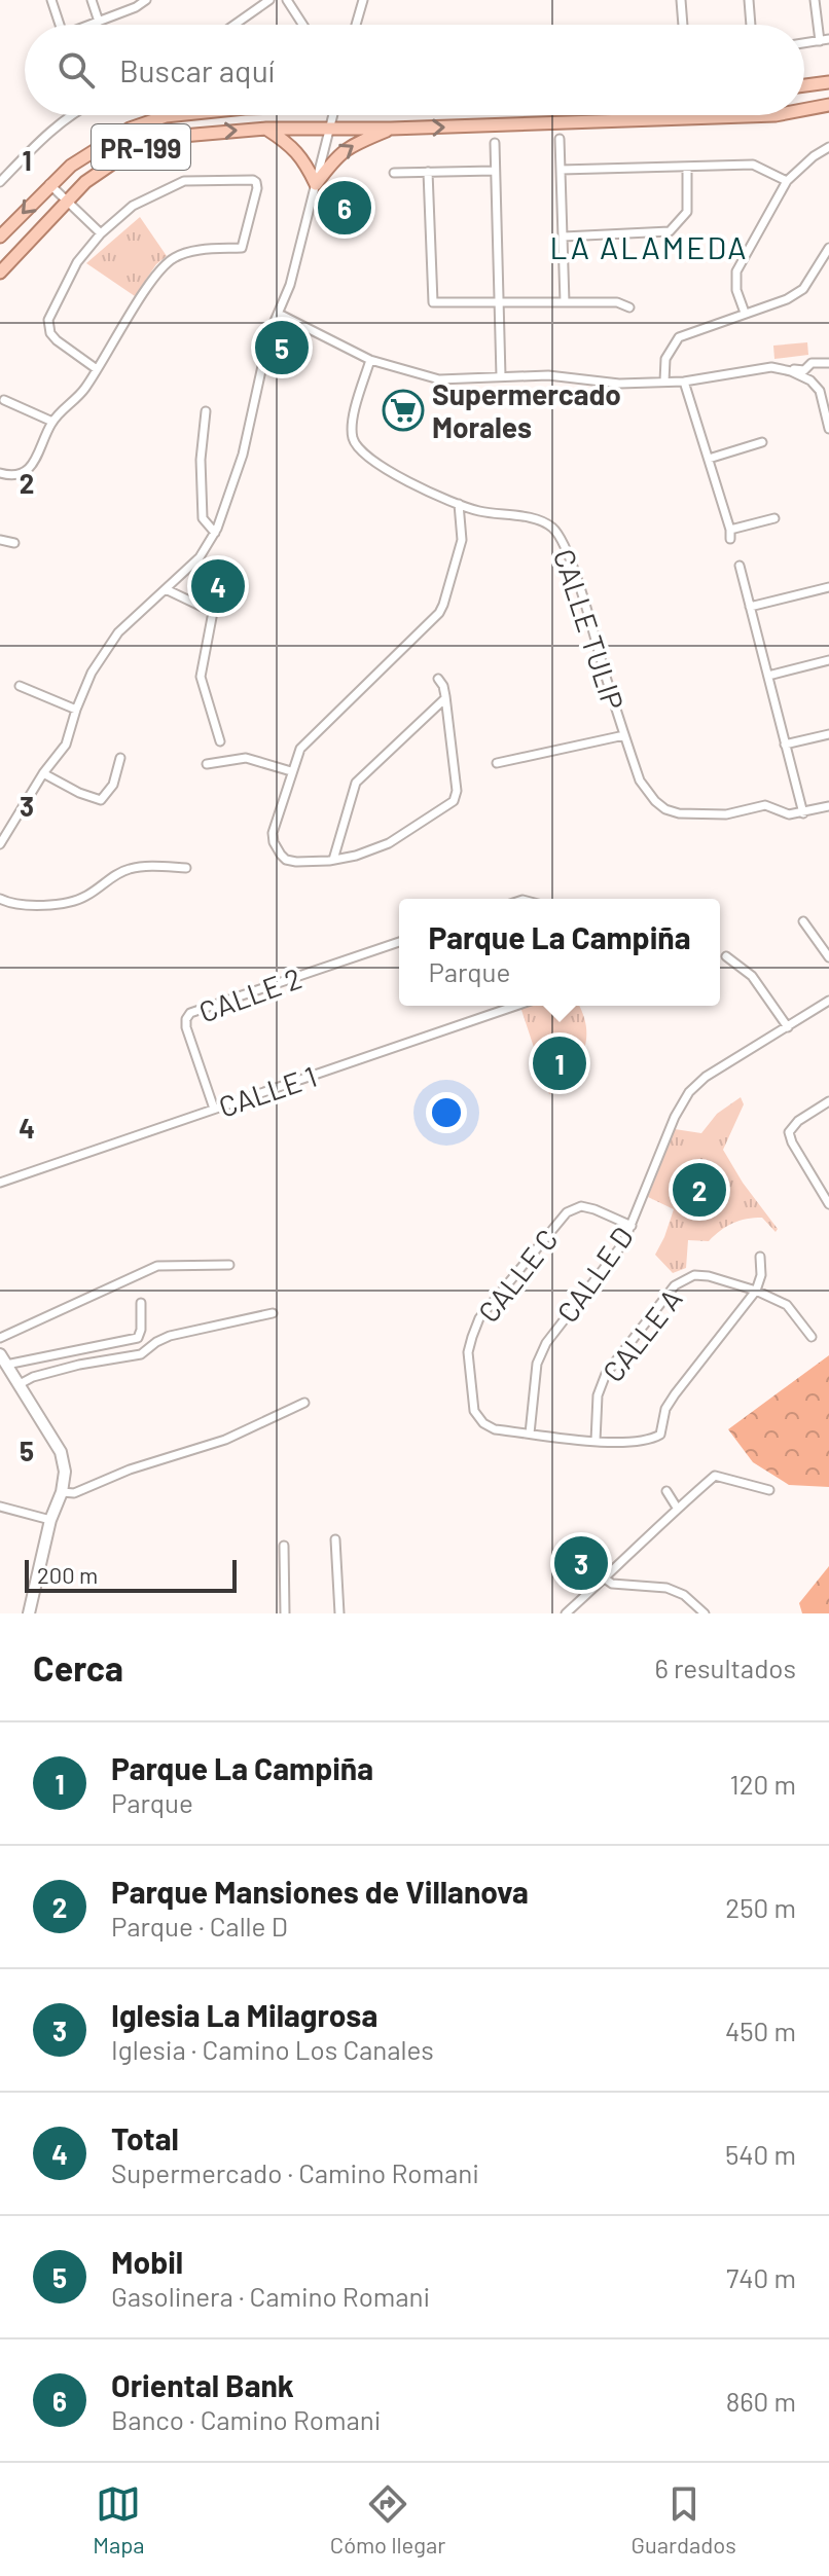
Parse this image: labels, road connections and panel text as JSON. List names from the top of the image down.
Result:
{
  "streets": {
    "main road": ["PR-199"],
    "street": [
      "CALLE TULIP",
      "CALLE 2",
      "CALLE 1",
      "CALLE D",
      "CALLE C",
      "CALLE A"
    ]
  },
  "crossings": [
    ["CALLE 2", "CALLE 1"],
    ["CALLE D", "CALLE C"],
    ["CALLE C", "CALLE A"]
  ],
  "districts": ["LA ALAMEDA"],
  "places": {
    "supermarket": ["Supermercado Morales"]
  },
  "scale_bar": "200 m",
  "page": {
    "search": "Buscar aquí",
    "pins": [
      "6",
      "5",
      "4",
      "1",
      "2",
      "3"
    ],
    "popup": ["Parque La Campiña", "Parque"],
    "scale": "200 m",
    "heading": ["Cerca", "6 resultados"],
    "list": [
      {
        "mark": "1",
        "name": "Parque La Campiña",
        "note": "Parque",
        "value": "120 m"
      },
      {
        "mark": "2",
        "name": "Parque Mansiones de Villanova",
        "note": "Parque · Calle D",
        "value": "250 m"
      },
      {
        "mark": "3",
        "name": "Iglesia La Milagrosa",
        "note": "Iglesia · Camino Los Canales",
        "value": "450 m"
      },
      {
        "mark": "4",
        "name": "Total",
        "note": "Supermercado · Camino Romani",
        "value": "540 m"
      },
      {
        "mark": "5",
        "name": "Mobil",
        "note": "Gasolinera · Camino Romani",
        "value": "740 m"
      },
      {
        "mark": "6",
        "name": "Oriental Bank",
        "note": "Banco · Camino Romani",
        "value": "860 m"
      }
    ],
    "nav": ["Mapa", "Cómo llegar", "Guardados"]
  },
  "grid": {
    "rows": [
      "1",
      "2",
      "3",
      "4",
      "5"
    ]
  }
}
